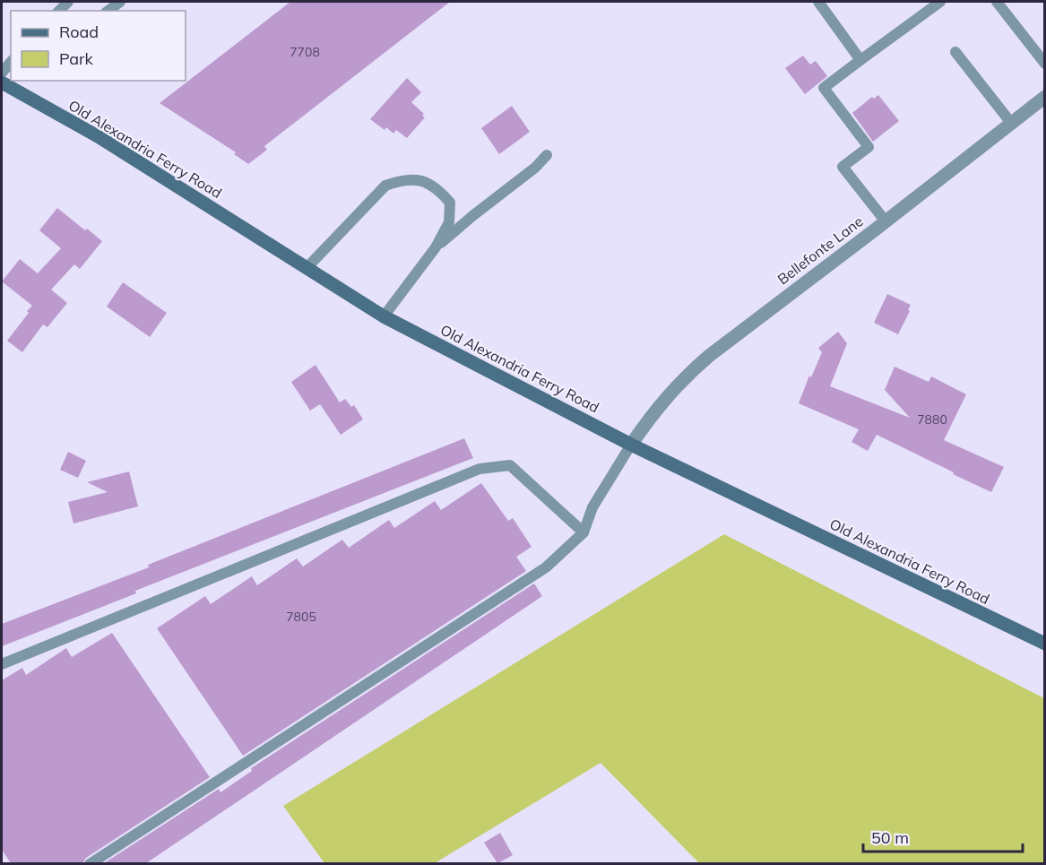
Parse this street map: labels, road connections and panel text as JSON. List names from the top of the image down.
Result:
{
  "streets": {
    "main road": ["Old Alexandria Ferry Road"],
    "street": ["Bellefonte Lane"]
  },
  "crossings": [
    ["Old Alexandria Ferry Road", "Bellefonte Lane"]
  ],
  "house_numbers": ["7708", "7880", "7805"],
  "legend": ["Road", "Park"],
  "scale_bar": "50 m"
}
